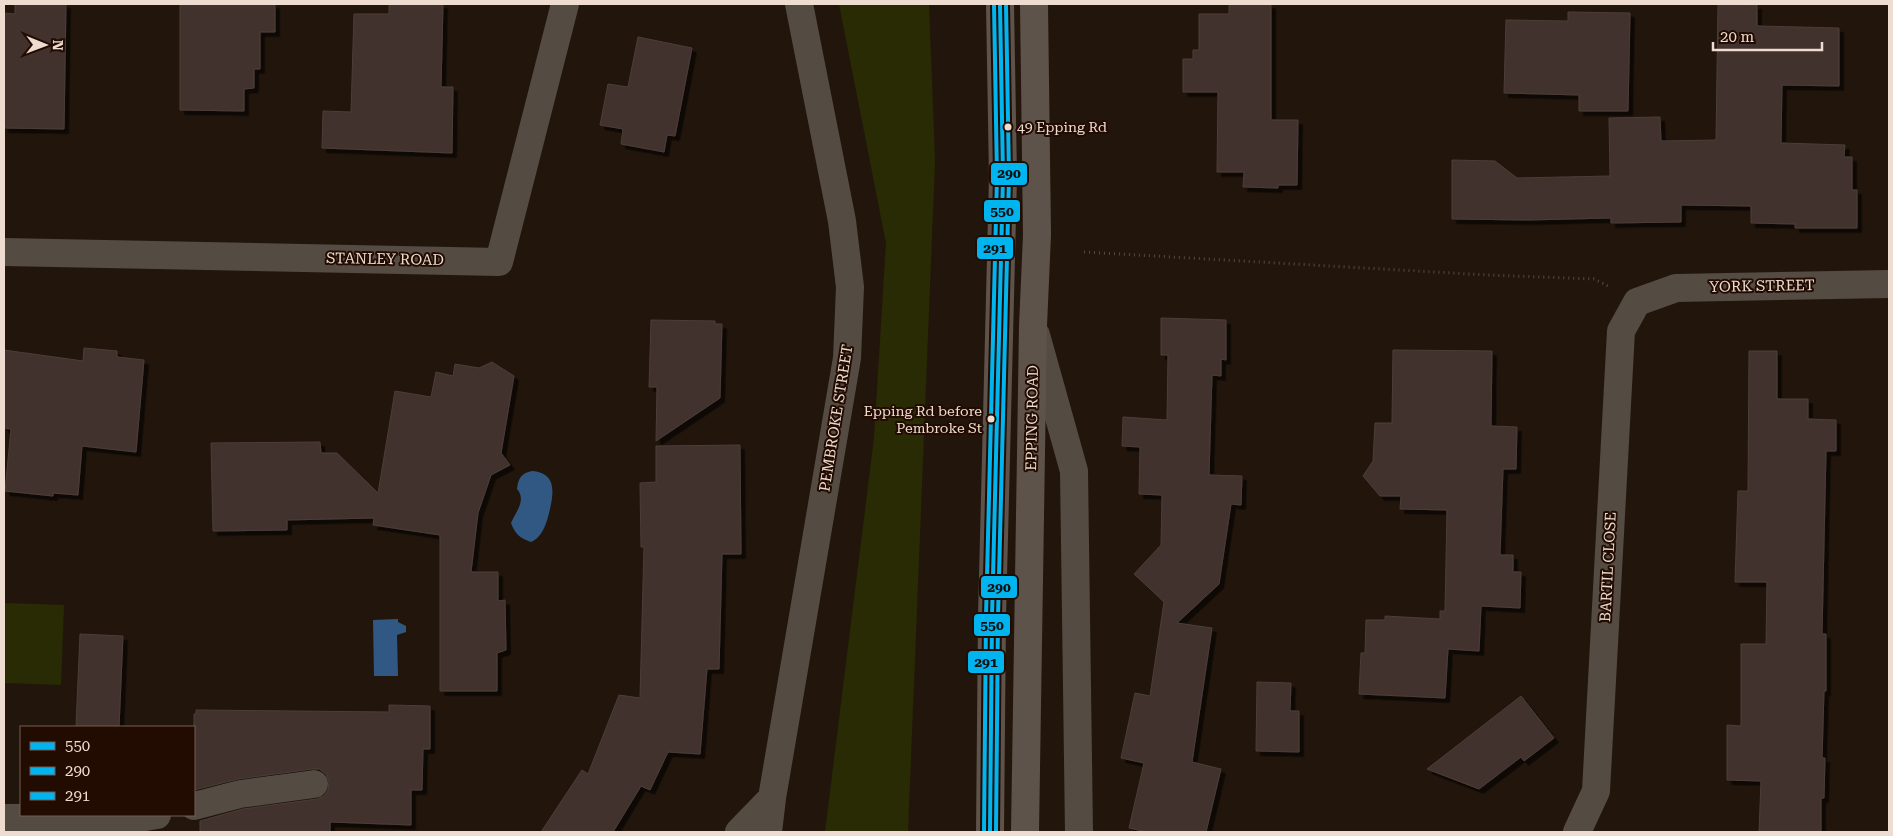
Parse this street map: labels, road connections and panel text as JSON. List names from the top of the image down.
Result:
{
  "streets": {
    "main road": ["EPPING ROAD"],
    "street": [
      "STANLEY ROAD",
      "YORK STREET",
      "PEMBROKE STREET",
      "BARTIL CLOSE"
    ]
  },
  "crossings": [
    ["YORK STREET", "BARTIL CLOSE"]
  ],
  "places": ["49 Epping Rd", "Epping Rd before Pembroke St"],
  "lines": ["transit line 550", "transit line 290", "transit line 291"],
  "legend": ["550", "290", "291"],
  "scale_bar": "20 m",
  "north": "right"
}
